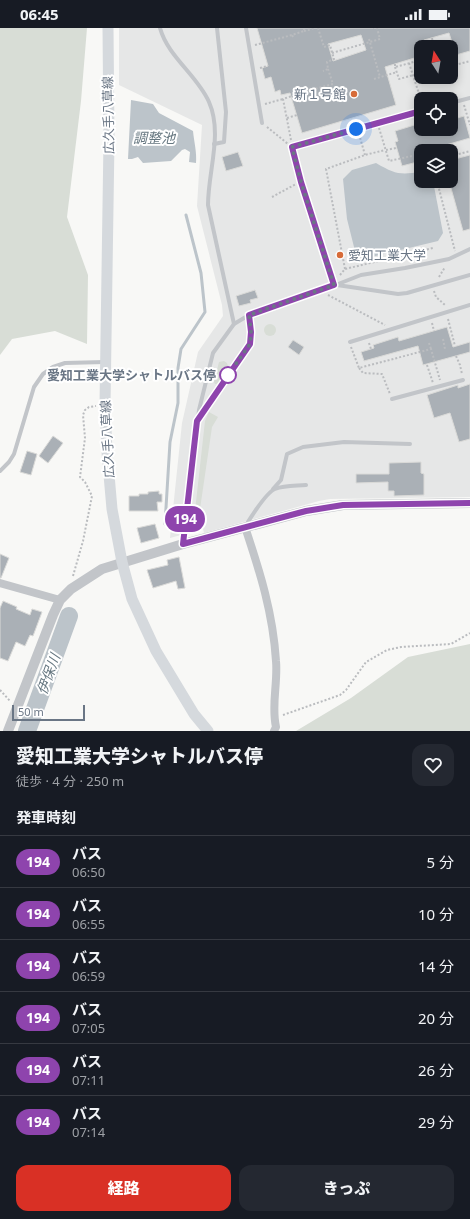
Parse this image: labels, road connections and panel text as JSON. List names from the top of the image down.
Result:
{
  "streets": {
    "main road": ["広久手八草線"]
  },
  "water": ["調整池", "伊保川"],
  "places": ["新１号館", "愛知工業大学", "愛知工業大学シャトルバス停"],
  "lines": ["bus line 194"],
  "scale_bar": "50 m",
  "north": "top",
  "page": {
    "status": "06:45",
    "on_map": "194",
    "scale": "50 m",
    "heading": [
      ["愛知工業大学シャトルバス停", "徒歩 · 4 分 · 250 m"],
      "発車時刻"
    ],
    "list": [
      {
        "mark": "194",
        "name": "バス",
        "note": "06:50",
        "value": "5 分"
      },
      {
        "mark": "194",
        "name": "バス",
        "note": "06:55",
        "value": "10 分"
      },
      {
        "mark": "194",
        "name": "バス",
        "note": "06:59",
        "value": "14 分"
      },
      {
        "mark": "194",
        "name": "バス",
        "note": "07:05",
        "value": "20 分"
      },
      {
        "mark": "194",
        "name": "バス",
        "note": "07:11",
        "value": "26 分"
      },
      {
        "mark": "194",
        "name": "バス",
        "note": "07:14",
        "value": "29 分"
      }
    ],
    "buttons": ["経路", "きっぷ"]
  }
}
